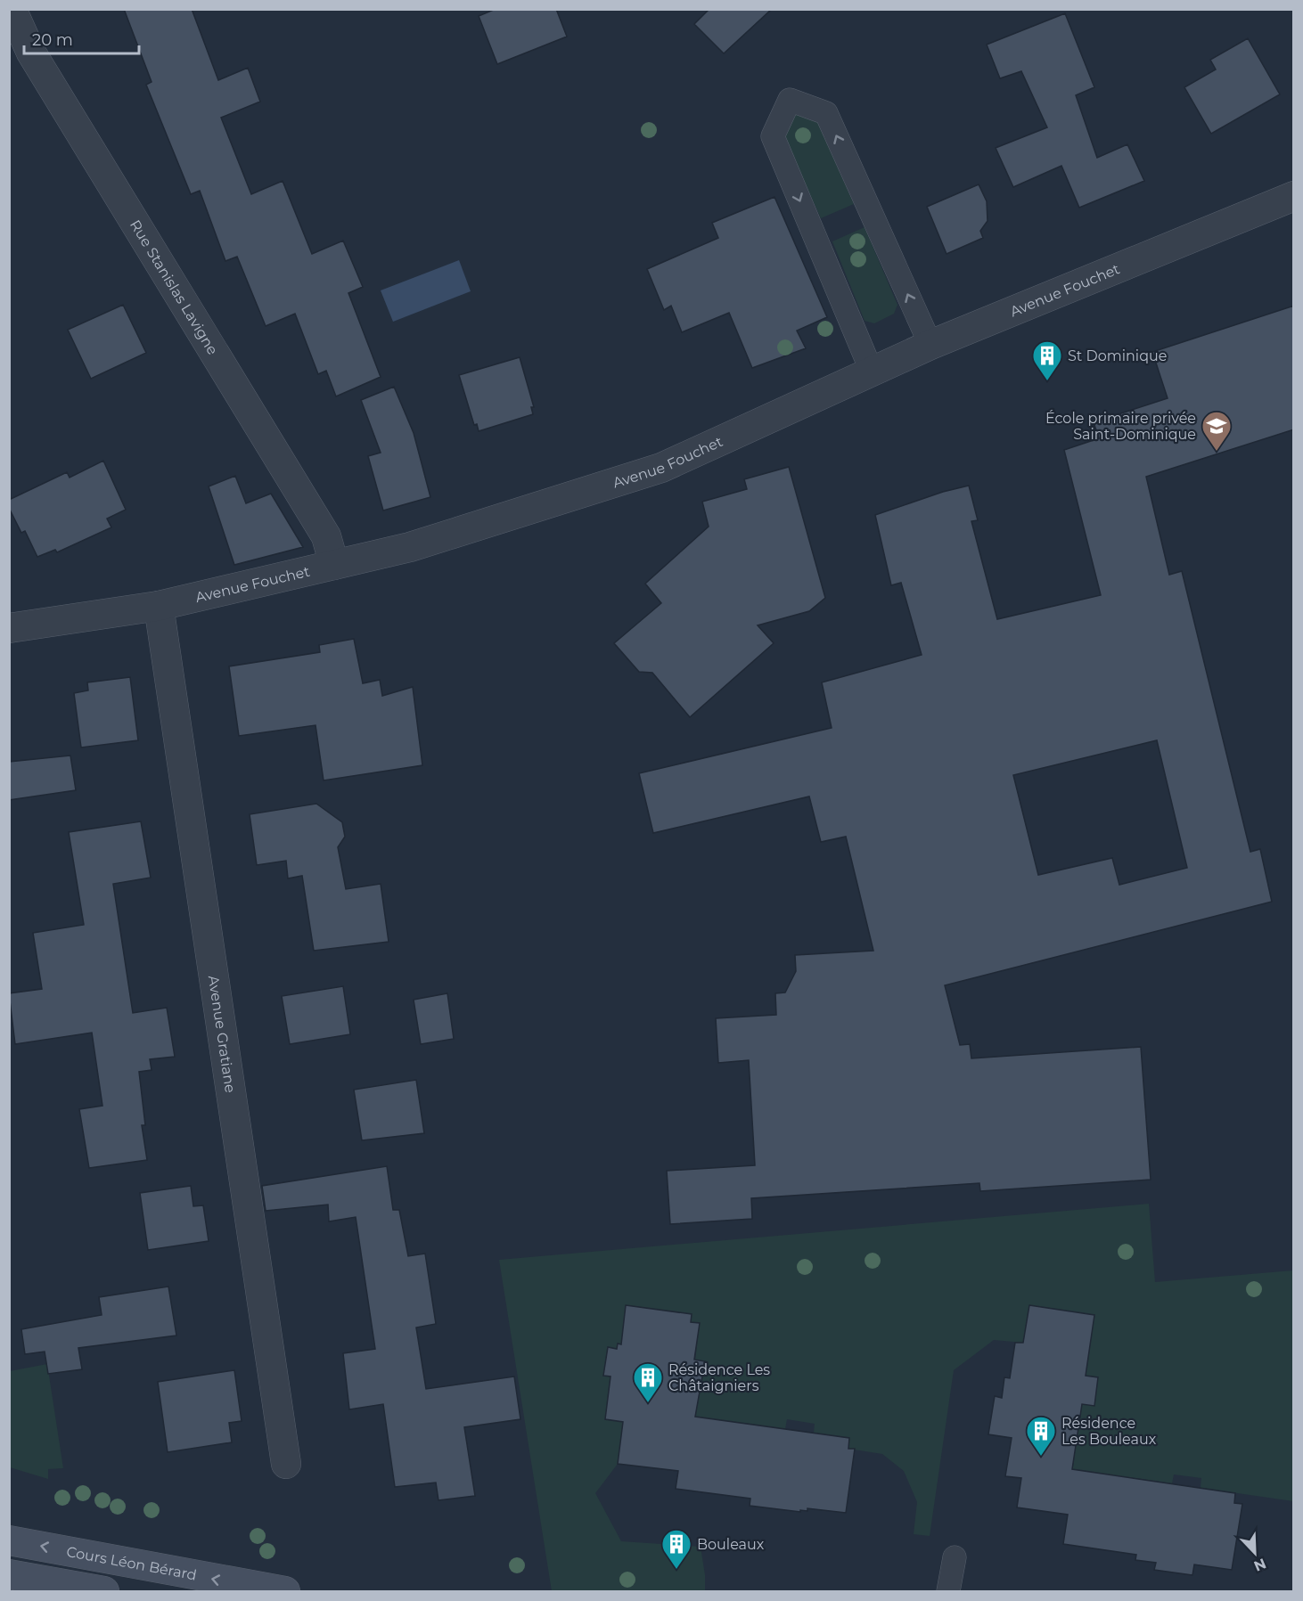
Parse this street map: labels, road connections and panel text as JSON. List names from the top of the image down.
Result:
{
  "streets": {
    "main road": ["Cours Léon Bérard"],
    "street": ["Rue Stanislas Lavigne", "Avenue Fouchet", "Avenue Gratiane"]
  },
  "crossings": [
    ["Rue Stanislas Lavigne", "Avenue Fouchet"],
    ["Avenue Fouchet", "Avenue Gratiane"]
  ],
  "places": {
    "building": [
      "St Dominique",
      "Résidence Les Châtaigniers",
      "Résidence Les Bouleaux",
      "Bouleaux"
    ],
    "school or university": ["École primaire privée Saint-Dominique"]
  },
  "scale_bar": "20 m",
  "north": "bottom right"
}
